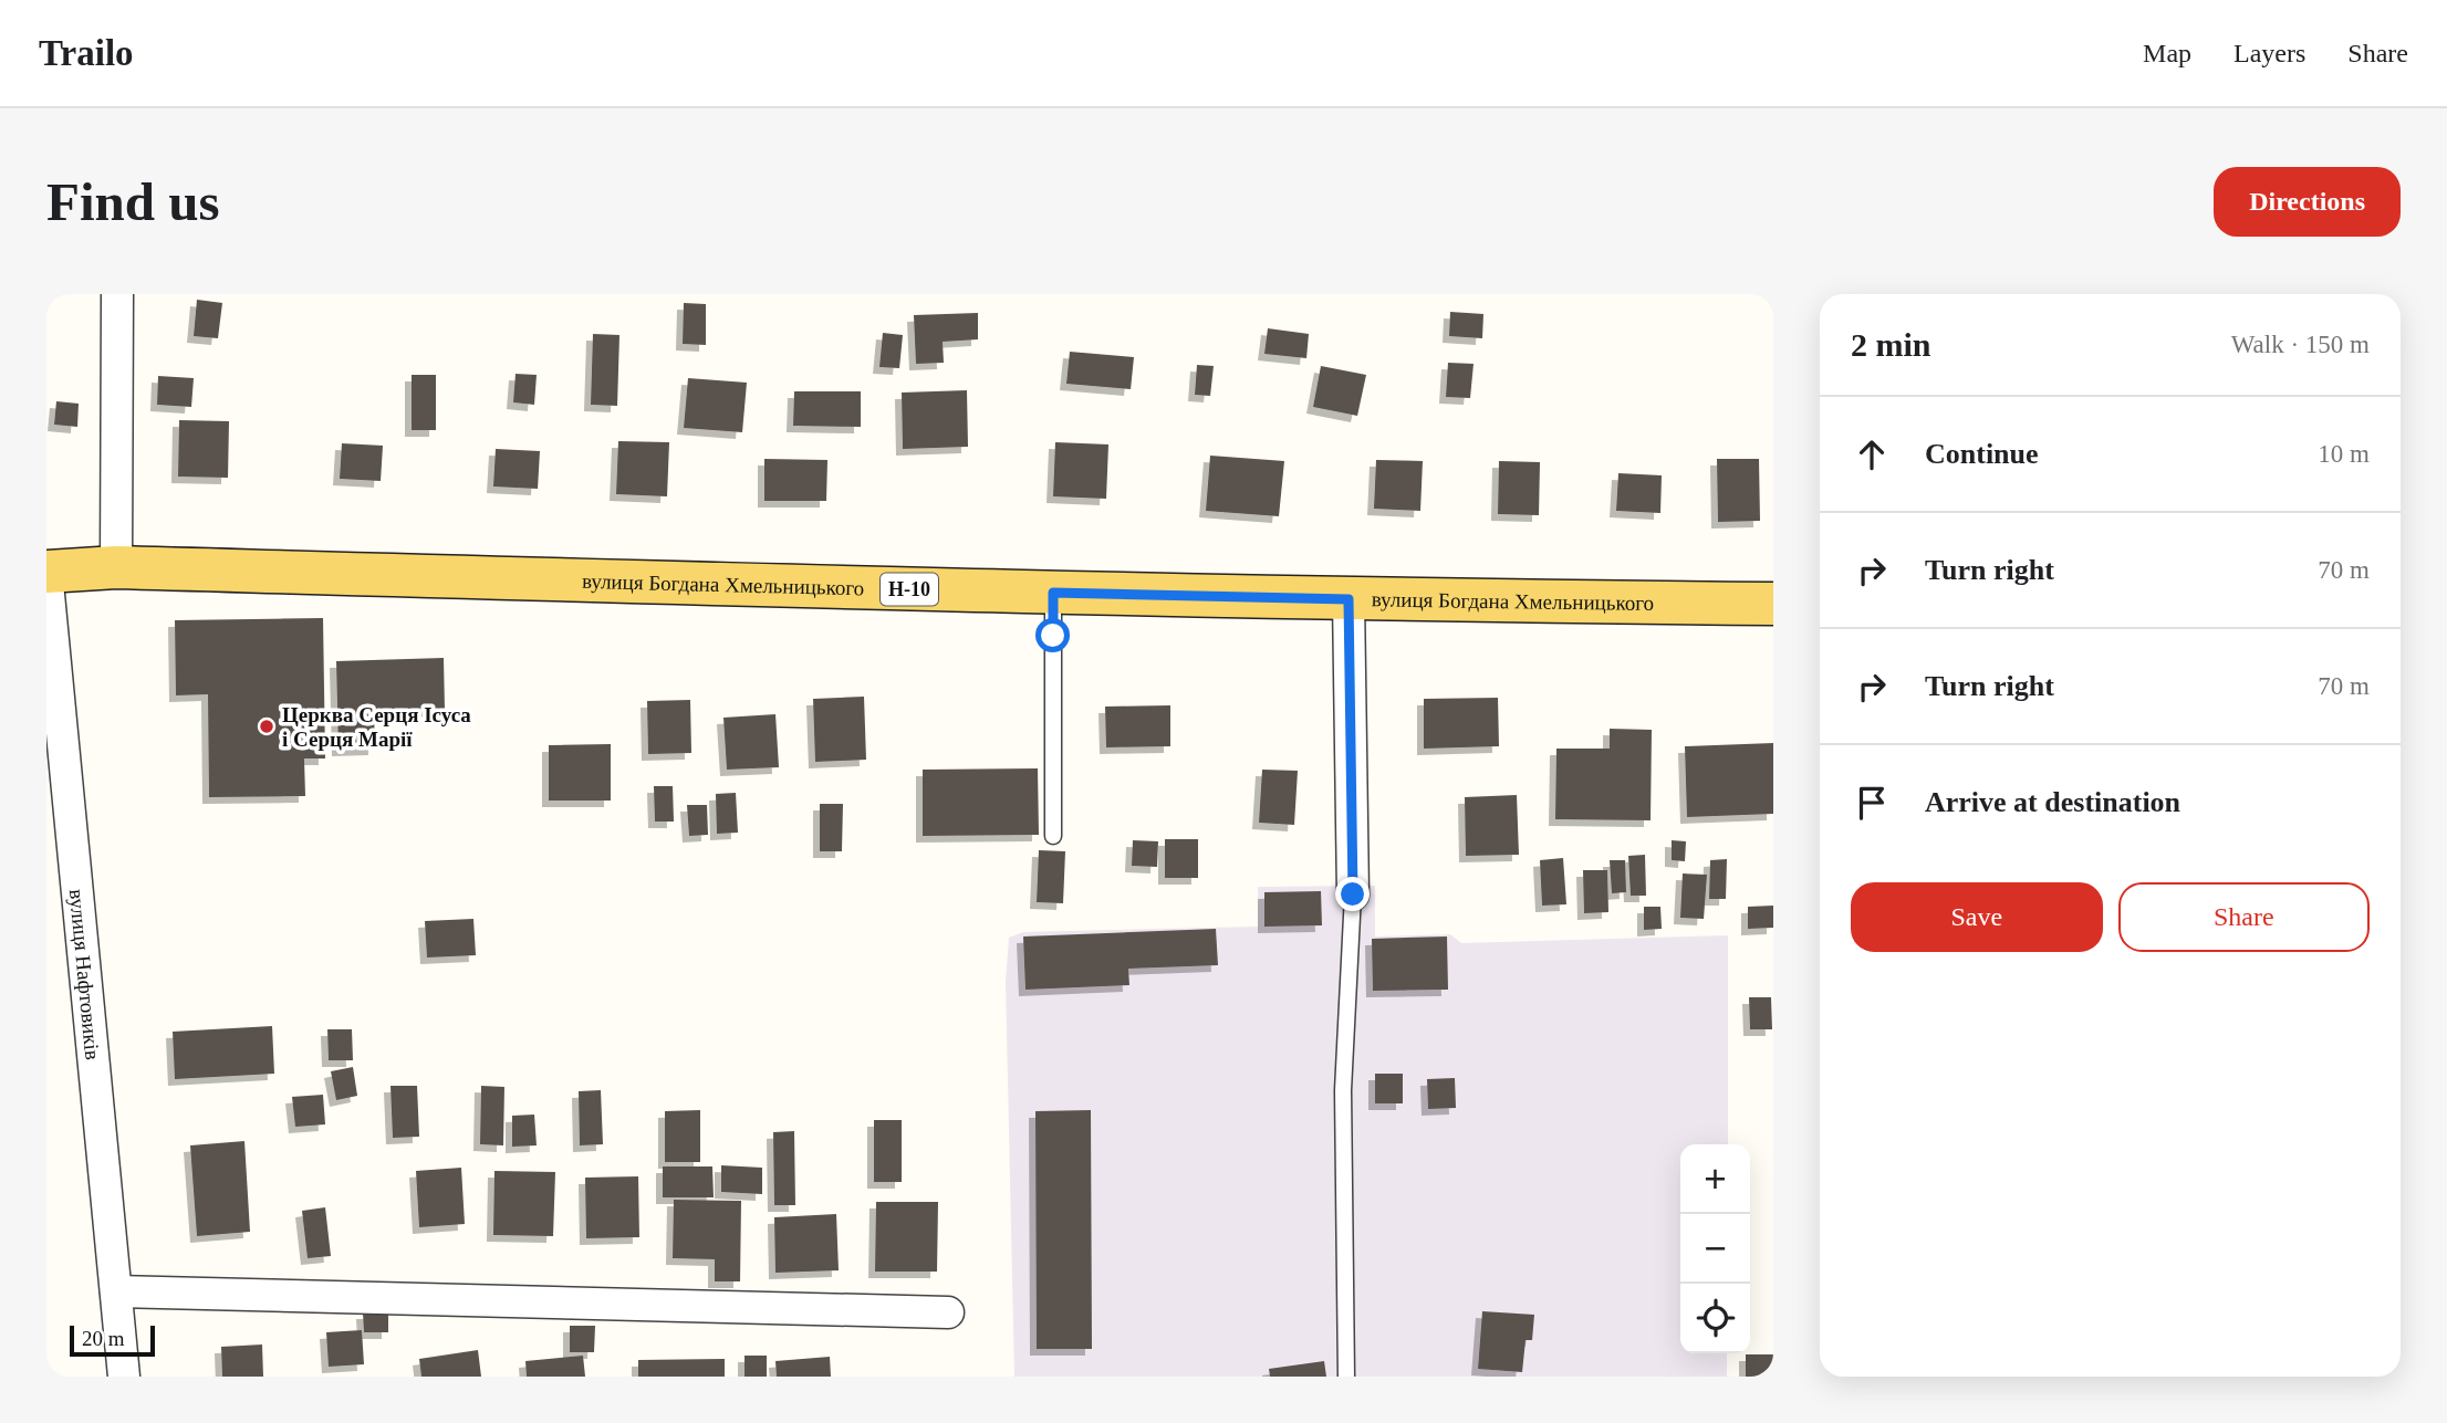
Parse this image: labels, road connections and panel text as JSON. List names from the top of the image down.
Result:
{
  "streets": {
    "main road": ["вулиця Богдана Хмельницького", "Н-10"],
    "street": ["вулиця Нафтовиків"]
  },
  "crossings": [
    ["вулиця Богдана Хмельницького", "вулиця Нафтовиків"]
  ],
  "places": ["Церква Серця Ісуса і Серця Марії"],
  "scale_bar": "20 m",
  "page": {
    "header": "Trailo",
    "nav": ["Map", "Layers", "Share"],
    "buttons": [
      "Directions",
      ["Save", "Share"]
    ],
    "title": "Find us",
    "heading": ["2 min", "Walk · 150 m"],
    "list": [
      ["Continue", "10 m"],
      ["Turn right", "70 m"],
      ["Turn right", "70 m"],
      "Arrive at destination"
    ],
    "map_buttons": ["+", "−"],
    "scale": "20 m"
  }
}
